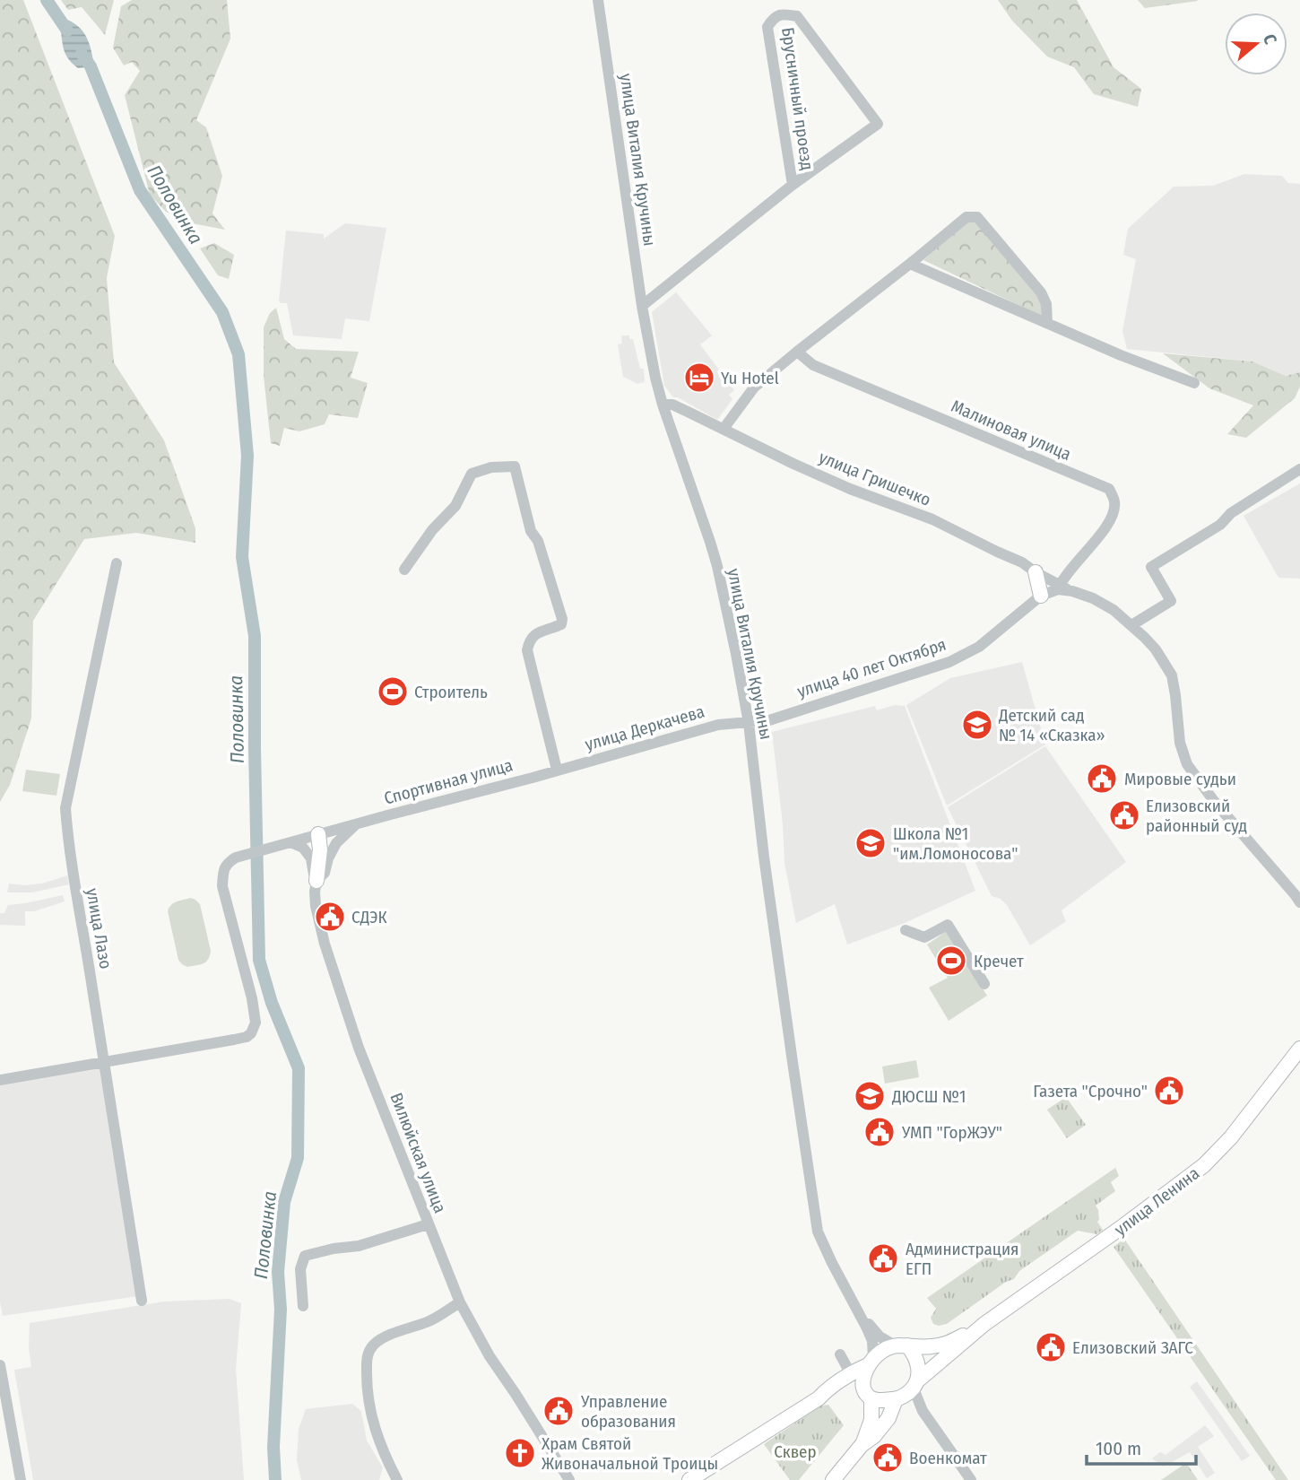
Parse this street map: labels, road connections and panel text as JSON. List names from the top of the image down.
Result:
{
  "streets": {
    "main road": ["улица Ленина"],
    "street": [
      "Брусничный проезд",
      "улица Виталия Кручины",
      "Малиновая улица",
      "улица Гришечко",
      "улица 40 лет Октября",
      "улица Деркачева",
      "Спортивная улица",
      "улица Лазо",
      "Вилюйская улица"
    ]
  },
  "crossings": [
    ["Брусничный проезд", "улица Виталия Кручины"],
    ["улица Виталия Кручины", "улица Гришечко"],
    ["улица Виталия Кручины", "улица 40 лет Октября"],
    ["улица Виталия Кручины", "улица Деркачева"],
    ["улица Виталия Кручины", "улица Ленина"],
    ["Малиновая улица", "улица Гришечко"],
    ["улица 40 лет Октября", "улица Деркачева"],
    ["улица Деркачева", "Спортивная улица"],
    ["Спортивная улица", "улица Лазо"],
    ["Спортивная улица", "Вилюйская улица"]
  ],
  "water": ["Половинка"],
  "parks": ["Сквер"],
  "places": {
    "hotel": ["Yu Hotel"],
    "sports": ["Строитель", "Кречет"],
    "school or university": ["Детский сад № 14 «Сказка»", "Школа №1 \"им.Ломоносова\"", "ДЮСШ №1"],
    "public building": [
      "Мировые судьи",
      "Елизовский районный суд",
      "СДЭК",
      "Газета \"Срочно\"",
      "УМП \"ГорЖЭУ\"",
      "Администрация ЕГП",
      "Елизовский ЗАГС",
      "Управление образования",
      "Военкомат"
    ],
    "church": ["Храм Святой Живоначальной Троицы"]
  },
  "scale_bar": "100 m",
  "north": "right"
}
